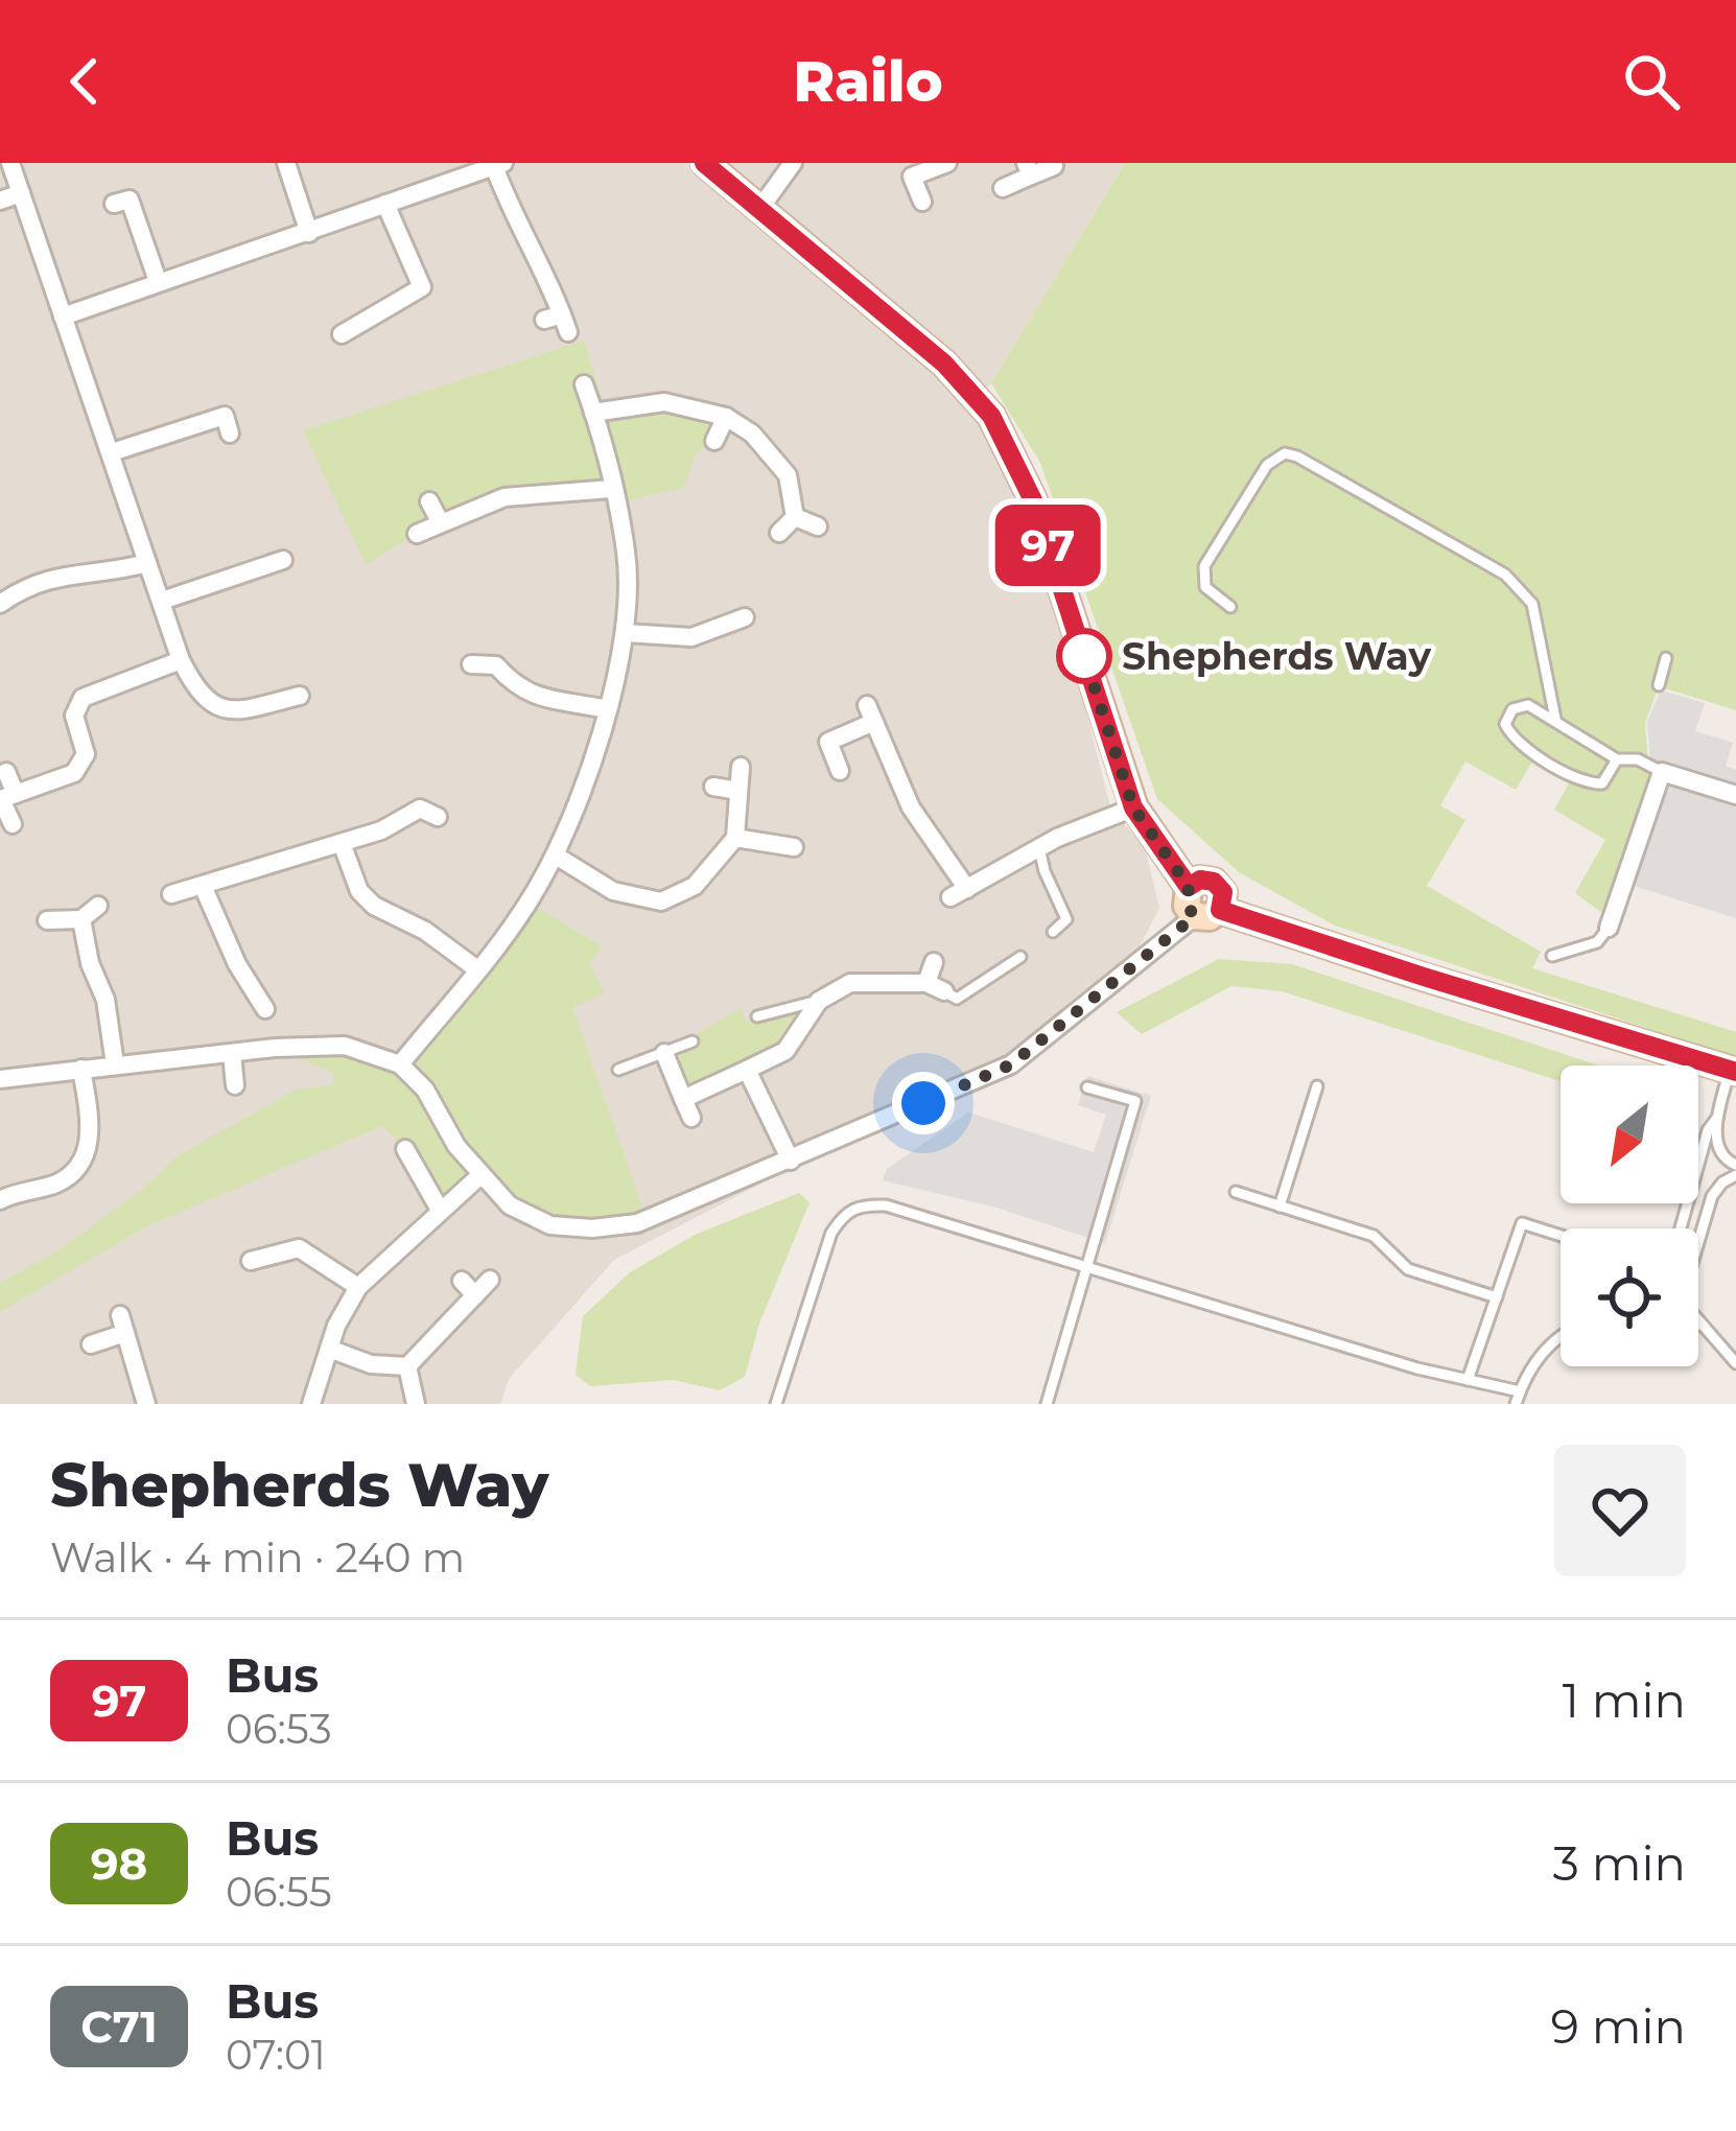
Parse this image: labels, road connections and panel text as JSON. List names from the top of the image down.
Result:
{
  "places": ["Shepherds Way"],
  "lines": ["bus line 97"],
  "north": "bottom left",
  "page": {
    "header": "Railo",
    "on_map": "97",
    "heading": ["Shepherds Way", "Walk · 4 min · 240 m"],
    "list": [
      {
        "mark": "97",
        "name": "Bus",
        "note": "06:53",
        "value": "1 min"
      },
      {
        "mark": "98",
        "name": "Bus",
        "note": "06:55",
        "value": "3 min"
      },
      {
        "mark": "C71",
        "name": "Bus",
        "note": "07:01",
        "value": "9 min"
      }
    ]
  }
}
